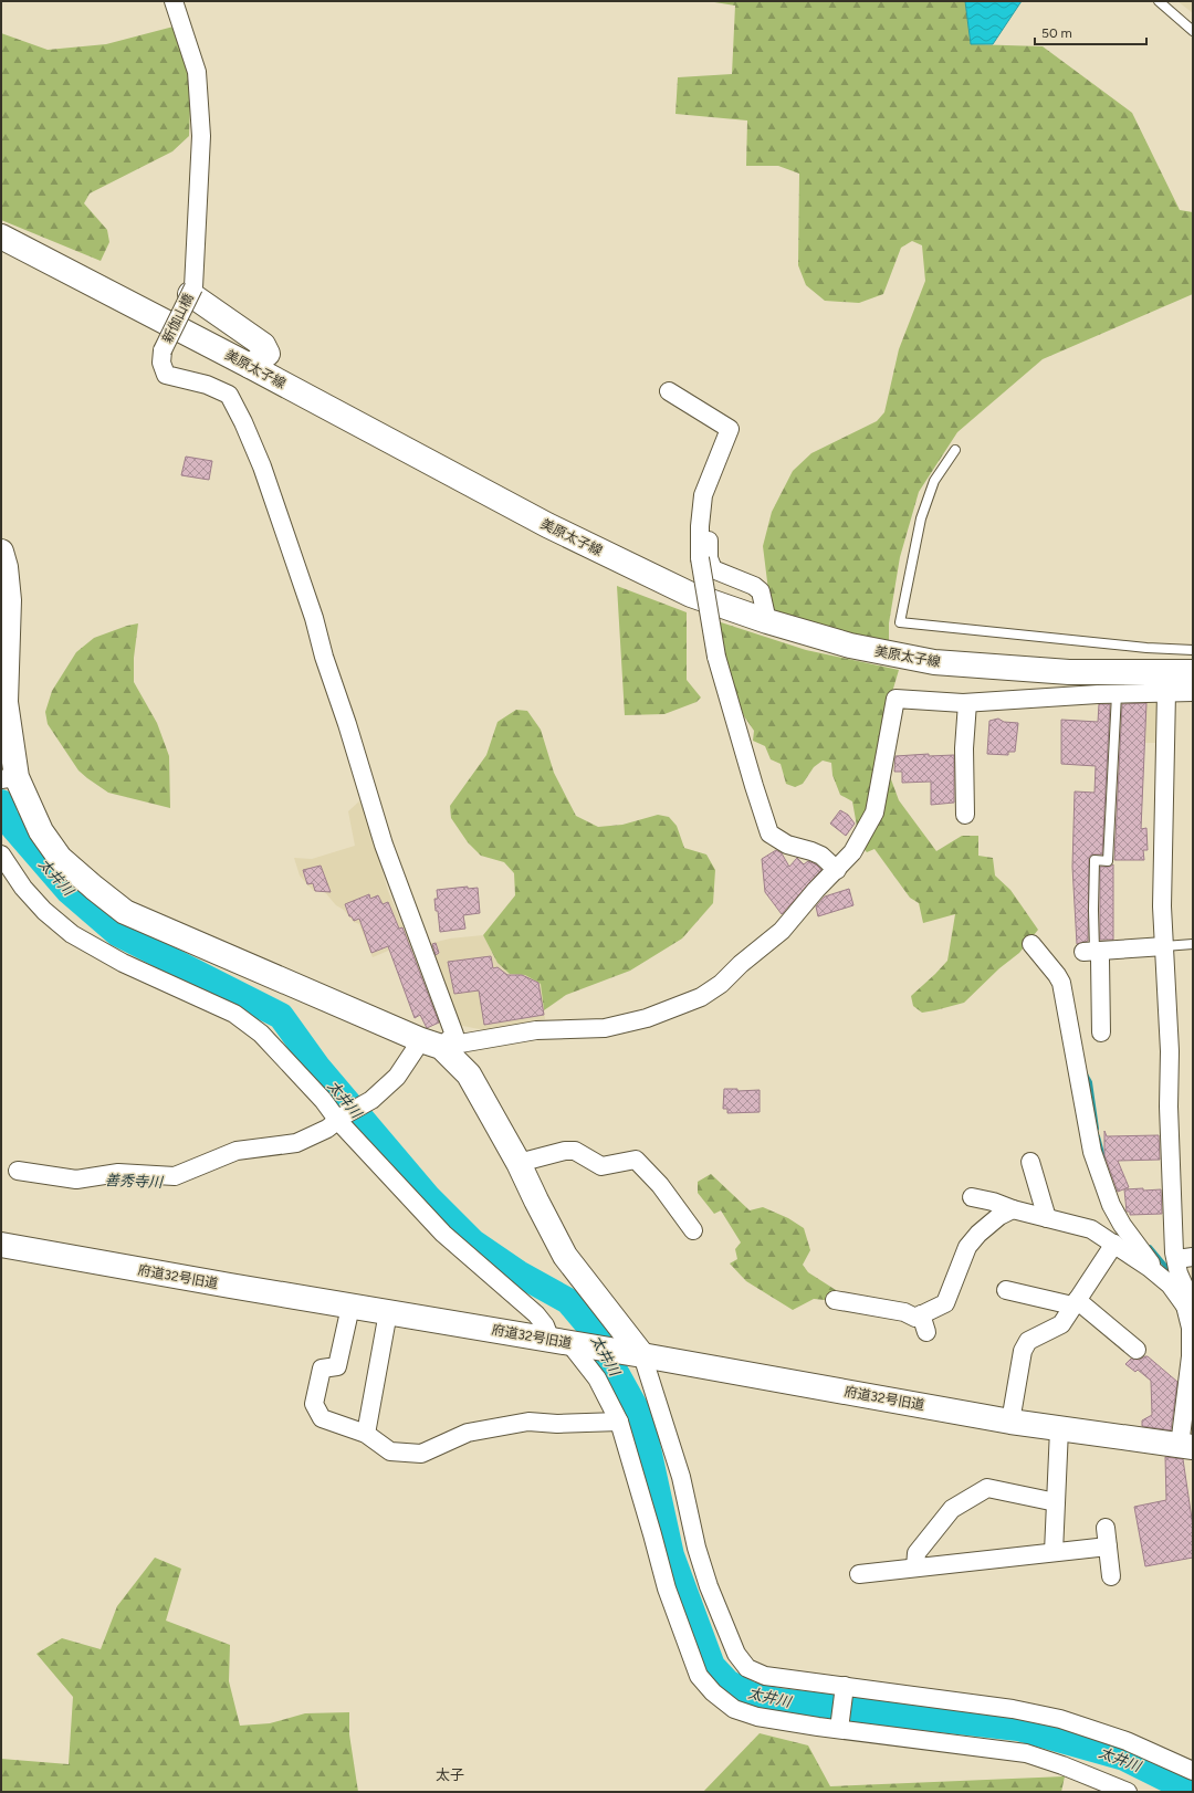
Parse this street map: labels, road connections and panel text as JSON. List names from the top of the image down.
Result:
{
  "streets": {
    "street": ["新伽山橋", "美原太子線", "府道32号旧道"]
  },
  "districts": ["太子"],
  "water": ["太井川", "善秀寺川"],
  "scale_bar": "50 m"
}
